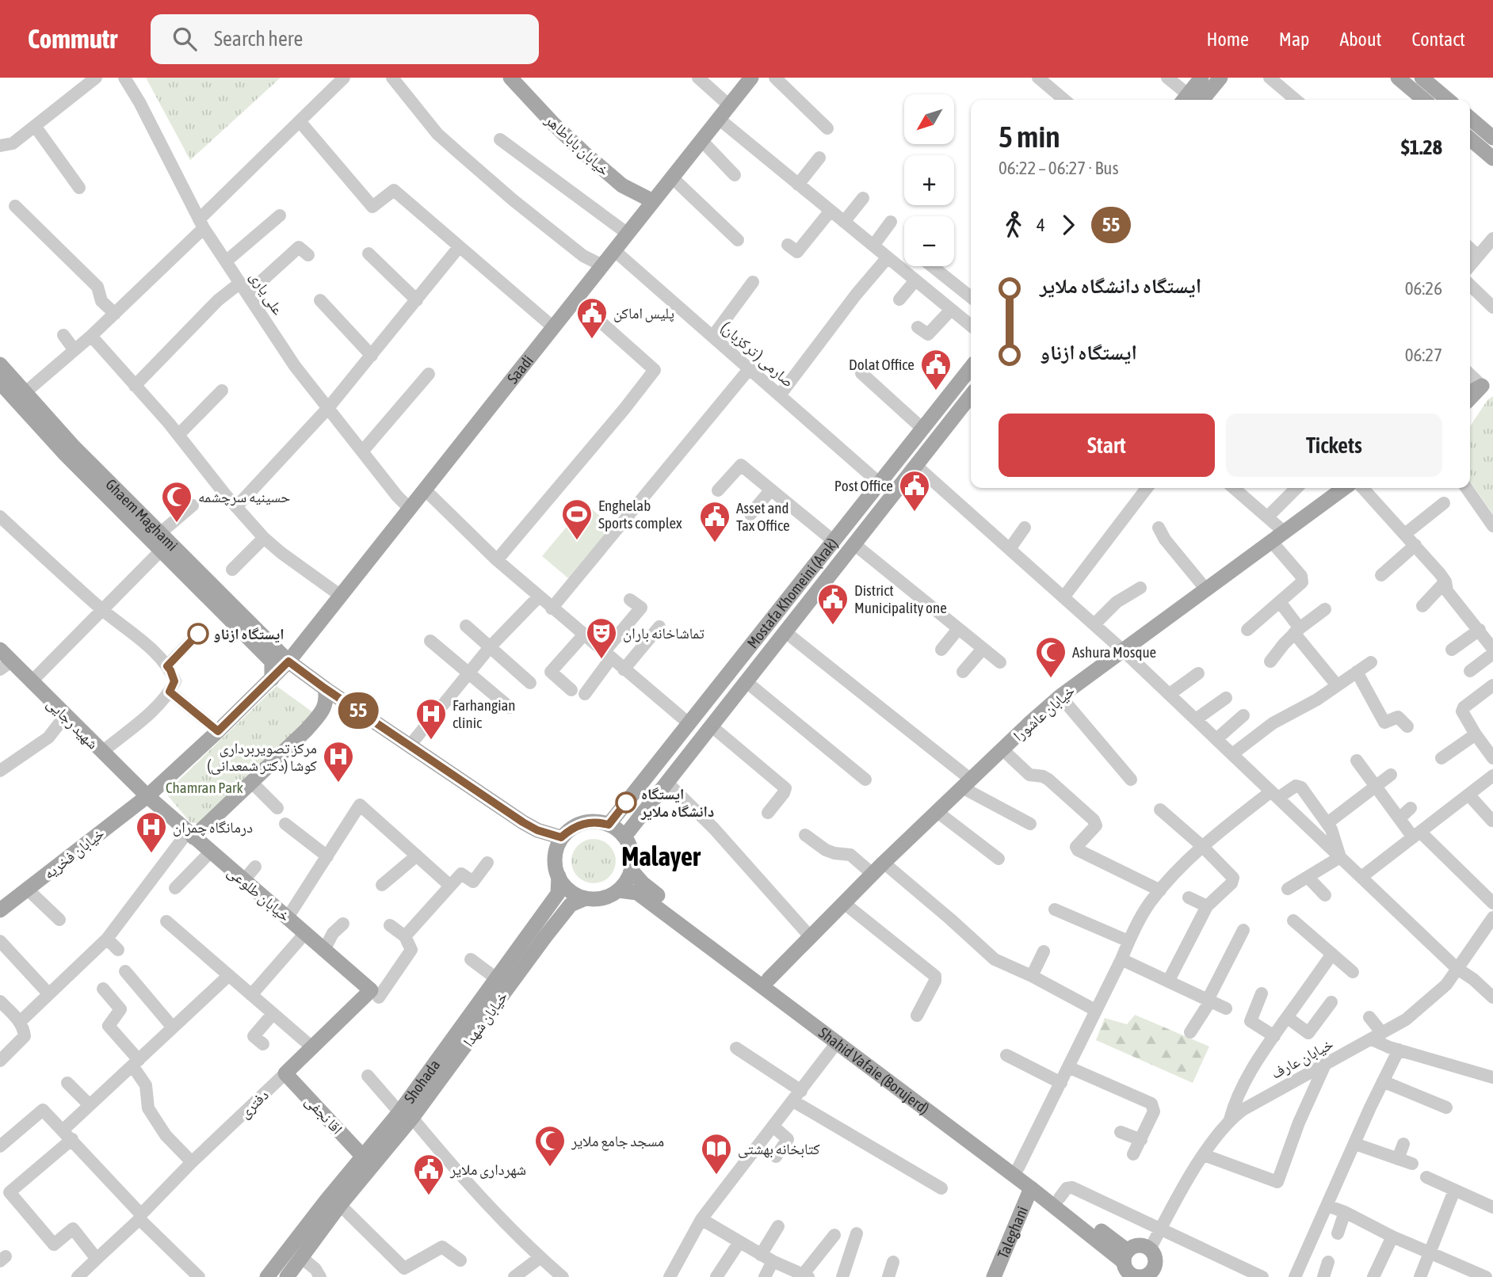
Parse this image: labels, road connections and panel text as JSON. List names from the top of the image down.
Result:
{
  "streets": {
    "main road": [
      "خیابان باباطاهر",
      "Saadi",
      "Ghaem Maghami",
      "Mostafa Khomeini (Arak)",
      "خیابان عاشورا",
      "شهید رجایی",
      "خیابان فخریه",
      "خیابان طلوعی",
      "خیابان شهدا",
      "Shahid Vafaie (Borujerd)",
      "Shohada",
      "دفتری",
      "اقا نجفی",
      "Taleghani"
    ],
    "street": ["علی یاری", "صارمی ( ترکزبان)", "خیابان عارف"]
  },
  "crossings": [
    ["خیابان باباطاهر", "Saadi"],
    ["علی یاری", "Saadi"],
    ["صارمی ( ترکزبان)", "Saadi"],
    ["صارمی ( ترکزبان)", "Mostafa Khomeini (Arak)"],
    ["Saadi", "Ghaem Maghami"],
    ["Saadi", "خیابان فخریه"],
    ["Ghaem Maghami", "Mostafa Khomeini (Arak)"],
    ["Ghaem Maghami", "خیابان شهدا"],
    ["Ghaem Maghami", "Shahid Vafaie (Borujerd)"],
    ["Ghaem Maghami", "Shohada"],
    ["Mostafa Khomeini (Arak)", "خیابان شهدا"],
    ["Mostafa Khomeini (Arak)", "Shahid Vafaie (Borujerd)"],
    ["Mostafa Khomeini (Arak)", "Shohada"],
    ["خیابان عاشورا", "Shahid Vafaie (Borujerd)"],
    ["شهید رجایی", "خیابان فخریه"],
    ["شهید رجایی", "خیابان طلوعی"],
    ["خیابان فخریه", "خیابان طلوعی"],
    ["خیابان طلوعی", "دفتری"],
    ["خیابان شهدا", "Shahid Vafaie (Borujerd)"],
    ["خیابان شهدا", "Shohada"],
    ["خیابان عارف", "Shahid Vafaie (Borujerd)"],
    ["Shahid Vafaie (Borujerd)", "Shohada"],
    ["Shahid Vafaie (Borujerd)", "Taleghani"],
    ["Shohada", "اقا نجفی"],
    ["دفتری", "اقا نجفی"]
  ],
  "districts": ["Malayer"],
  "parks": ["Chamran Park"],
  "places": {
    "public building": [
      "پلیس اماکن",
      "Dolat Office",
      "Post Office",
      "Asset and Tax Office",
      "District Municipality one",
      "شهرداری ملایر"
    ],
    "mosque": ["حسینیه سرچشمه", "Ashura Mosque", "مسجد جامع ملایر"],
    "sports": ["Enghelab Sports complex"],
    "other": ["ایستگاه ازناو", "ایستگاه دانشگاه ملایر"],
    "theatre": ["تماشاخانه باران"],
    "hospital": ["Farhangian clinic", "مرکز تصویربرداری کوشا (دکتر شمعدانی)", "درمانگاه چمران"],
    "library": ["کتابخانه بهشتی"]
  },
  "lines": ["bus line 55"],
  "north": "bottom left",
  "page": {
    "header": "Commutr",
    "search": "Search here",
    "nav": [
      "Home",
      "Map",
      "About",
      "Contact"
    ],
    "on_map": "55",
    "map_buttons": ["+", "−"],
    "heading": ["5 min", "06:22 – 06:27 · Bus", "$1.28"],
    "legs": ["4", "55"],
    "list": [
      {
        "name": "ایستگاه دانشگاه ملایر",
        "value": "06:26"
      },
      {
        "name": "ایستگاه ازناو",
        "value": "06:27"
      }
    ],
    "buttons": ["Start", "Tickets"]
  }
}
